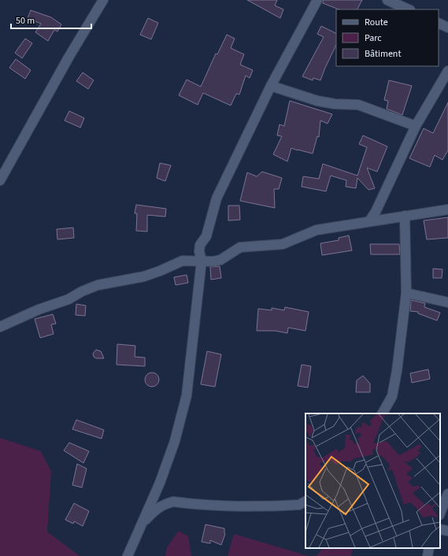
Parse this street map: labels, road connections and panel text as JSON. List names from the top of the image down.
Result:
{
  "legend": ["Route", "Parc", "Bâtiment"],
  "scale_bar": "50 m"
}
